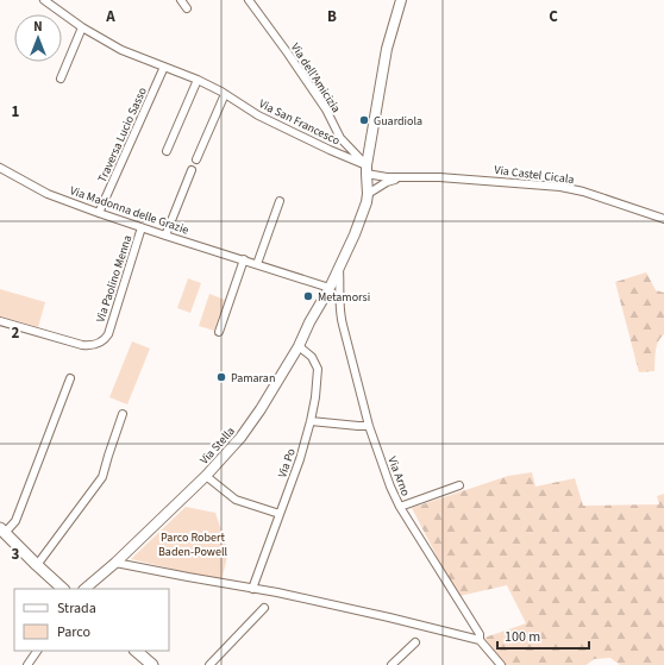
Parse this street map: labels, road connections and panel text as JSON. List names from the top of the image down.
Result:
{
  "streets": {
    "street": [
      "Via dell'Amicizia",
      "Via San Francesco",
      "Traversa Lucio Sasso",
      "Via Castel Cicala",
      "Via Madonna delle Grazie",
      "Via Paolino Menna",
      "Via Stella",
      "Via Po",
      "Via Arno"
    ]
  },
  "crossings": [
    ["Via dell'Amicizia", "Via San Francesco"],
    ["Via San Francesco", "Traversa Lucio Sasso"],
    ["Via San Francesco", "Via Castel Cicala"],
    ["Traversa Lucio Sasso", "Via Madonna delle Grazie"],
    ["Via Madonna delle Grazie", "Via Paolino Menna"],
    ["Via Madonna delle Grazie", "Via Stella"],
    ["Via Stella", "Via Po"],
    ["Via Stella", "Via Arno"]
  ],
  "parks": ["Parco Robert Baden-Powell"],
  "places": ["Guardiola", "Metamorsi", "Pamaran"],
  "legend": ["Strada", "Parco"],
  "scale_bar": "100 m",
  "north": "top",
  "grid": {
    "columns": ["A", "B", "C"],
    "rows": ["1", "2", "3"]
  }
}
